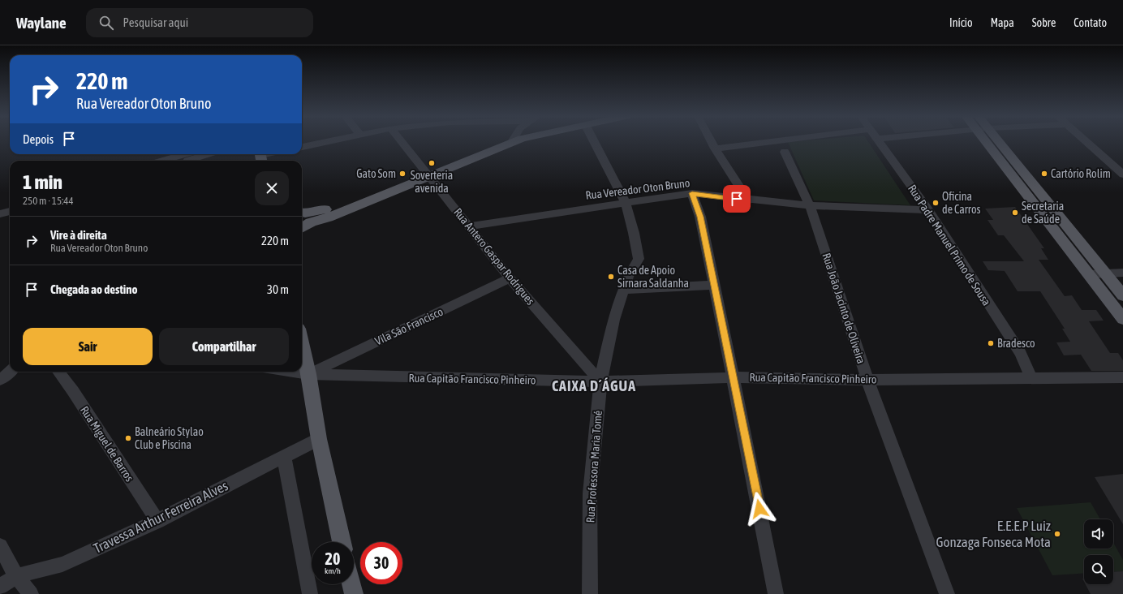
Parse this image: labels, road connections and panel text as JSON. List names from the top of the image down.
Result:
{
  "streets": {
    "street": [
      "Rua Vereador Oton Bruno",
      "Rua Padre Manuel Primo de Sousa",
      "Rua Antero Gaspar Rodrigues",
      "Rua João Jacinto de Oliveira",
      "Vila São Francisco",
      "Rua Capitão Francisco Pinheiro",
      "Rua Miguel de Barros",
      "Rua Professora Maria Tomé",
      "Travessa Arthur Ferreira Alves"
    ]
  },
  "crossings": [
    ["Rua Vereador Oton Bruno", "Rua Padre Manuel Primo de Sousa"],
    ["Rua Vereador Oton Bruno", "Rua Antero Gaspar Rodrigues"],
    ["Rua Vereador Oton Bruno", "Rua João Jacinto de Oliveira"],
    ["Rua Vereador Oton Bruno", "Rua Professora Maria Tomé"],
    ["Rua Padre Manuel Primo de Sousa", "Rua Capitão Francisco Pinheiro"],
    ["Rua Antero Gaspar Rodrigues", "Vila São Francisco"],
    ["Rua Antero Gaspar Rodrigues", "Rua Capitão Francisco Pinheiro"],
    ["Rua Antero Gaspar Rodrigues", "Rua Professora Maria Tomé"],
    ["Rua João Jacinto de Oliveira", "Rua Capitão Francisco Pinheiro"],
    ["Vila São Francisco", "Rua Capitão Francisco Pinheiro"],
    ["Rua Capitão Francisco Pinheiro", "Rua Professora Maria Tomé"],
    ["Rua Miguel de Barros", "Travessa Arthur Ferreira Alves"]
  ],
  "districts": ["CAIXA D´ÁGUA"],
  "places": [
    "Soverteria avenida",
    "Gato Som",
    "Cartório Rolim",
    "Oficina de Carros",
    "Secretaria de Saúde",
    "Casa de Apoio Sirnara Saldanha",
    "Bradesco",
    "Balneário Stylao Club e Piscina",
    "E.E.E.P Luiz Gonzaga Fonseca Mota"
  ],
  "page": {
    "header": "Waylane",
    "search": "Pesquisar aqui",
    "nav": [
      "Início",
      "Mapa",
      "Sobre",
      "Contato"
    ],
    "turn": ["220 m", "Rua Vereador Oton Bruno"],
    "then": "Depois",
    "heading": ["1 min", "250 m · 15:44"],
    "list": [
      {
        "name": "Vire à direita",
        "note": "Rua Vereador Oton Bruno",
        "value": "220 m"
      },
      {
        "name": "Chegada ao destino",
        "value": "30 m"
      }
    ],
    "buttons": ["Sair", "Compartilhar"],
    "speed": "20 km/h",
    "limit": "30"
  }
}
